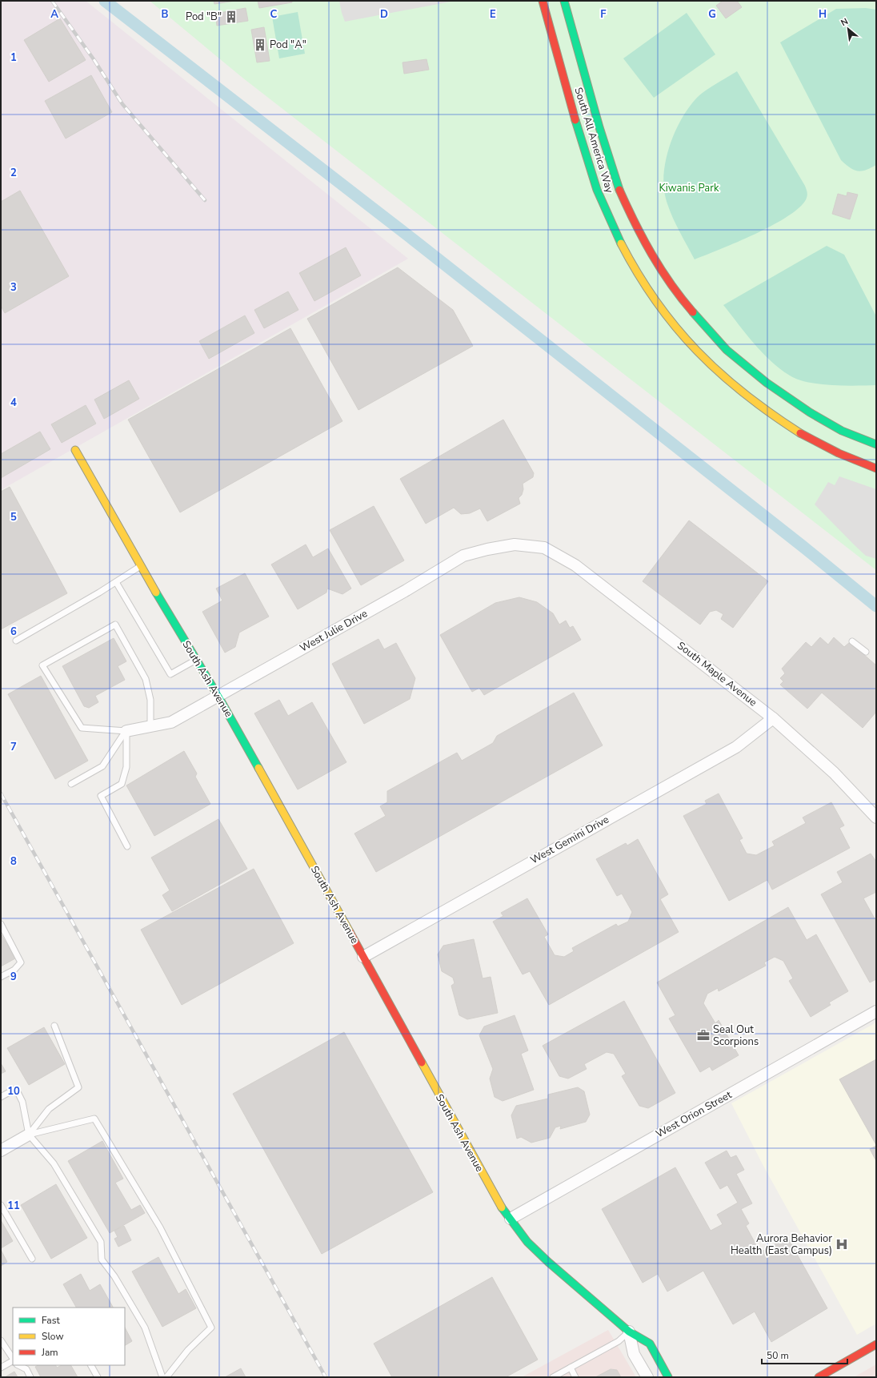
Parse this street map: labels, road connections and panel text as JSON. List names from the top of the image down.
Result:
{
  "streets": {
    "street": [
      "South All America Way",
      "West Julie Drive",
      "South Maple Avenue",
      "South Ash Avenue",
      "West Gemini Drive",
      "West Orion Street"
    ]
  },
  "crossings": [
    ["West Julie Drive", "South Maple Avenue"],
    ["West Julie Drive", "South Ash Avenue"],
    ["South Maple Avenue", "West Gemini Drive"],
    ["South Ash Avenue", "West Gemini Drive"],
    ["South Ash Avenue", "West Orion Street"]
  ],
  "parks": ["Kiwanis Park"],
  "places": {
    "building": ["Pod \"B\"", "Pod \"A\""],
    "office": ["Seal Out Scorpions"],
    "hospital": ["Aurora Behavior Health (East Campus)"]
  },
  "legend": ["Fast", "Slow", "Jam"],
  "scale_bar": "50 m",
  "north": "top left",
  "grid": {
    "columns": [
      "A",
      "B",
      "C",
      "D",
      "E",
      "F",
      "G",
      "H"
    ],
    "rows": [
      "1",
      "2",
      "3",
      "4",
      "5",
      "6",
      "7",
      "8",
      "9",
      "10",
      "11"
    ]
  }
}
